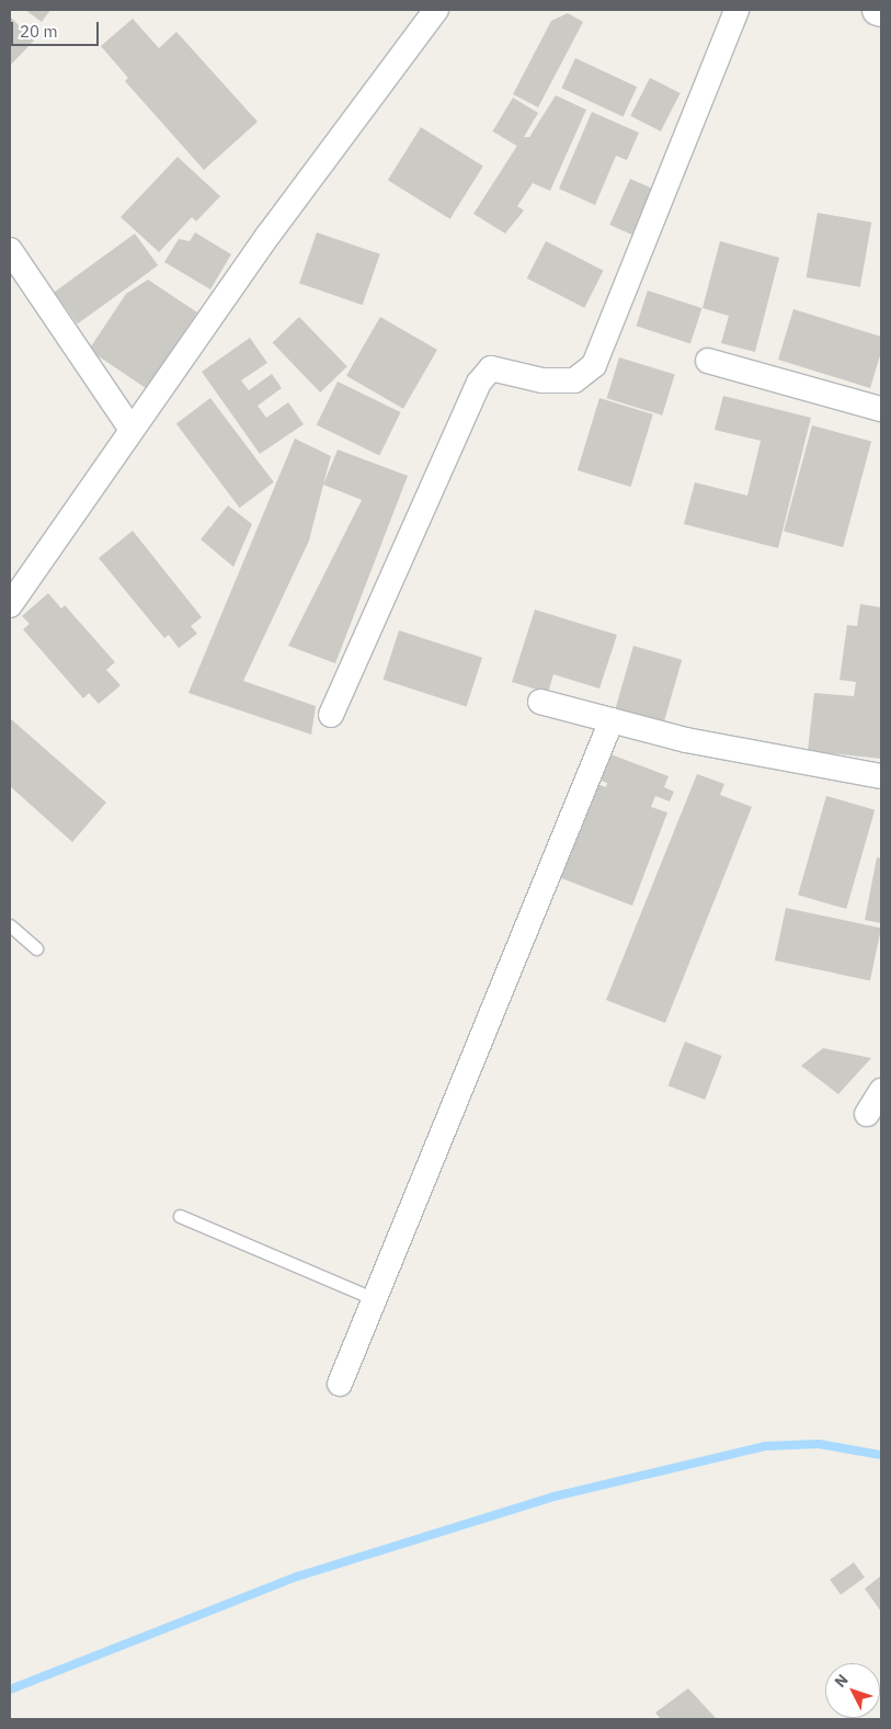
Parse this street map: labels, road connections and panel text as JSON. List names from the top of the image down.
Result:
{
  "scale_bar": "20 m",
  "north": "top left"
}
